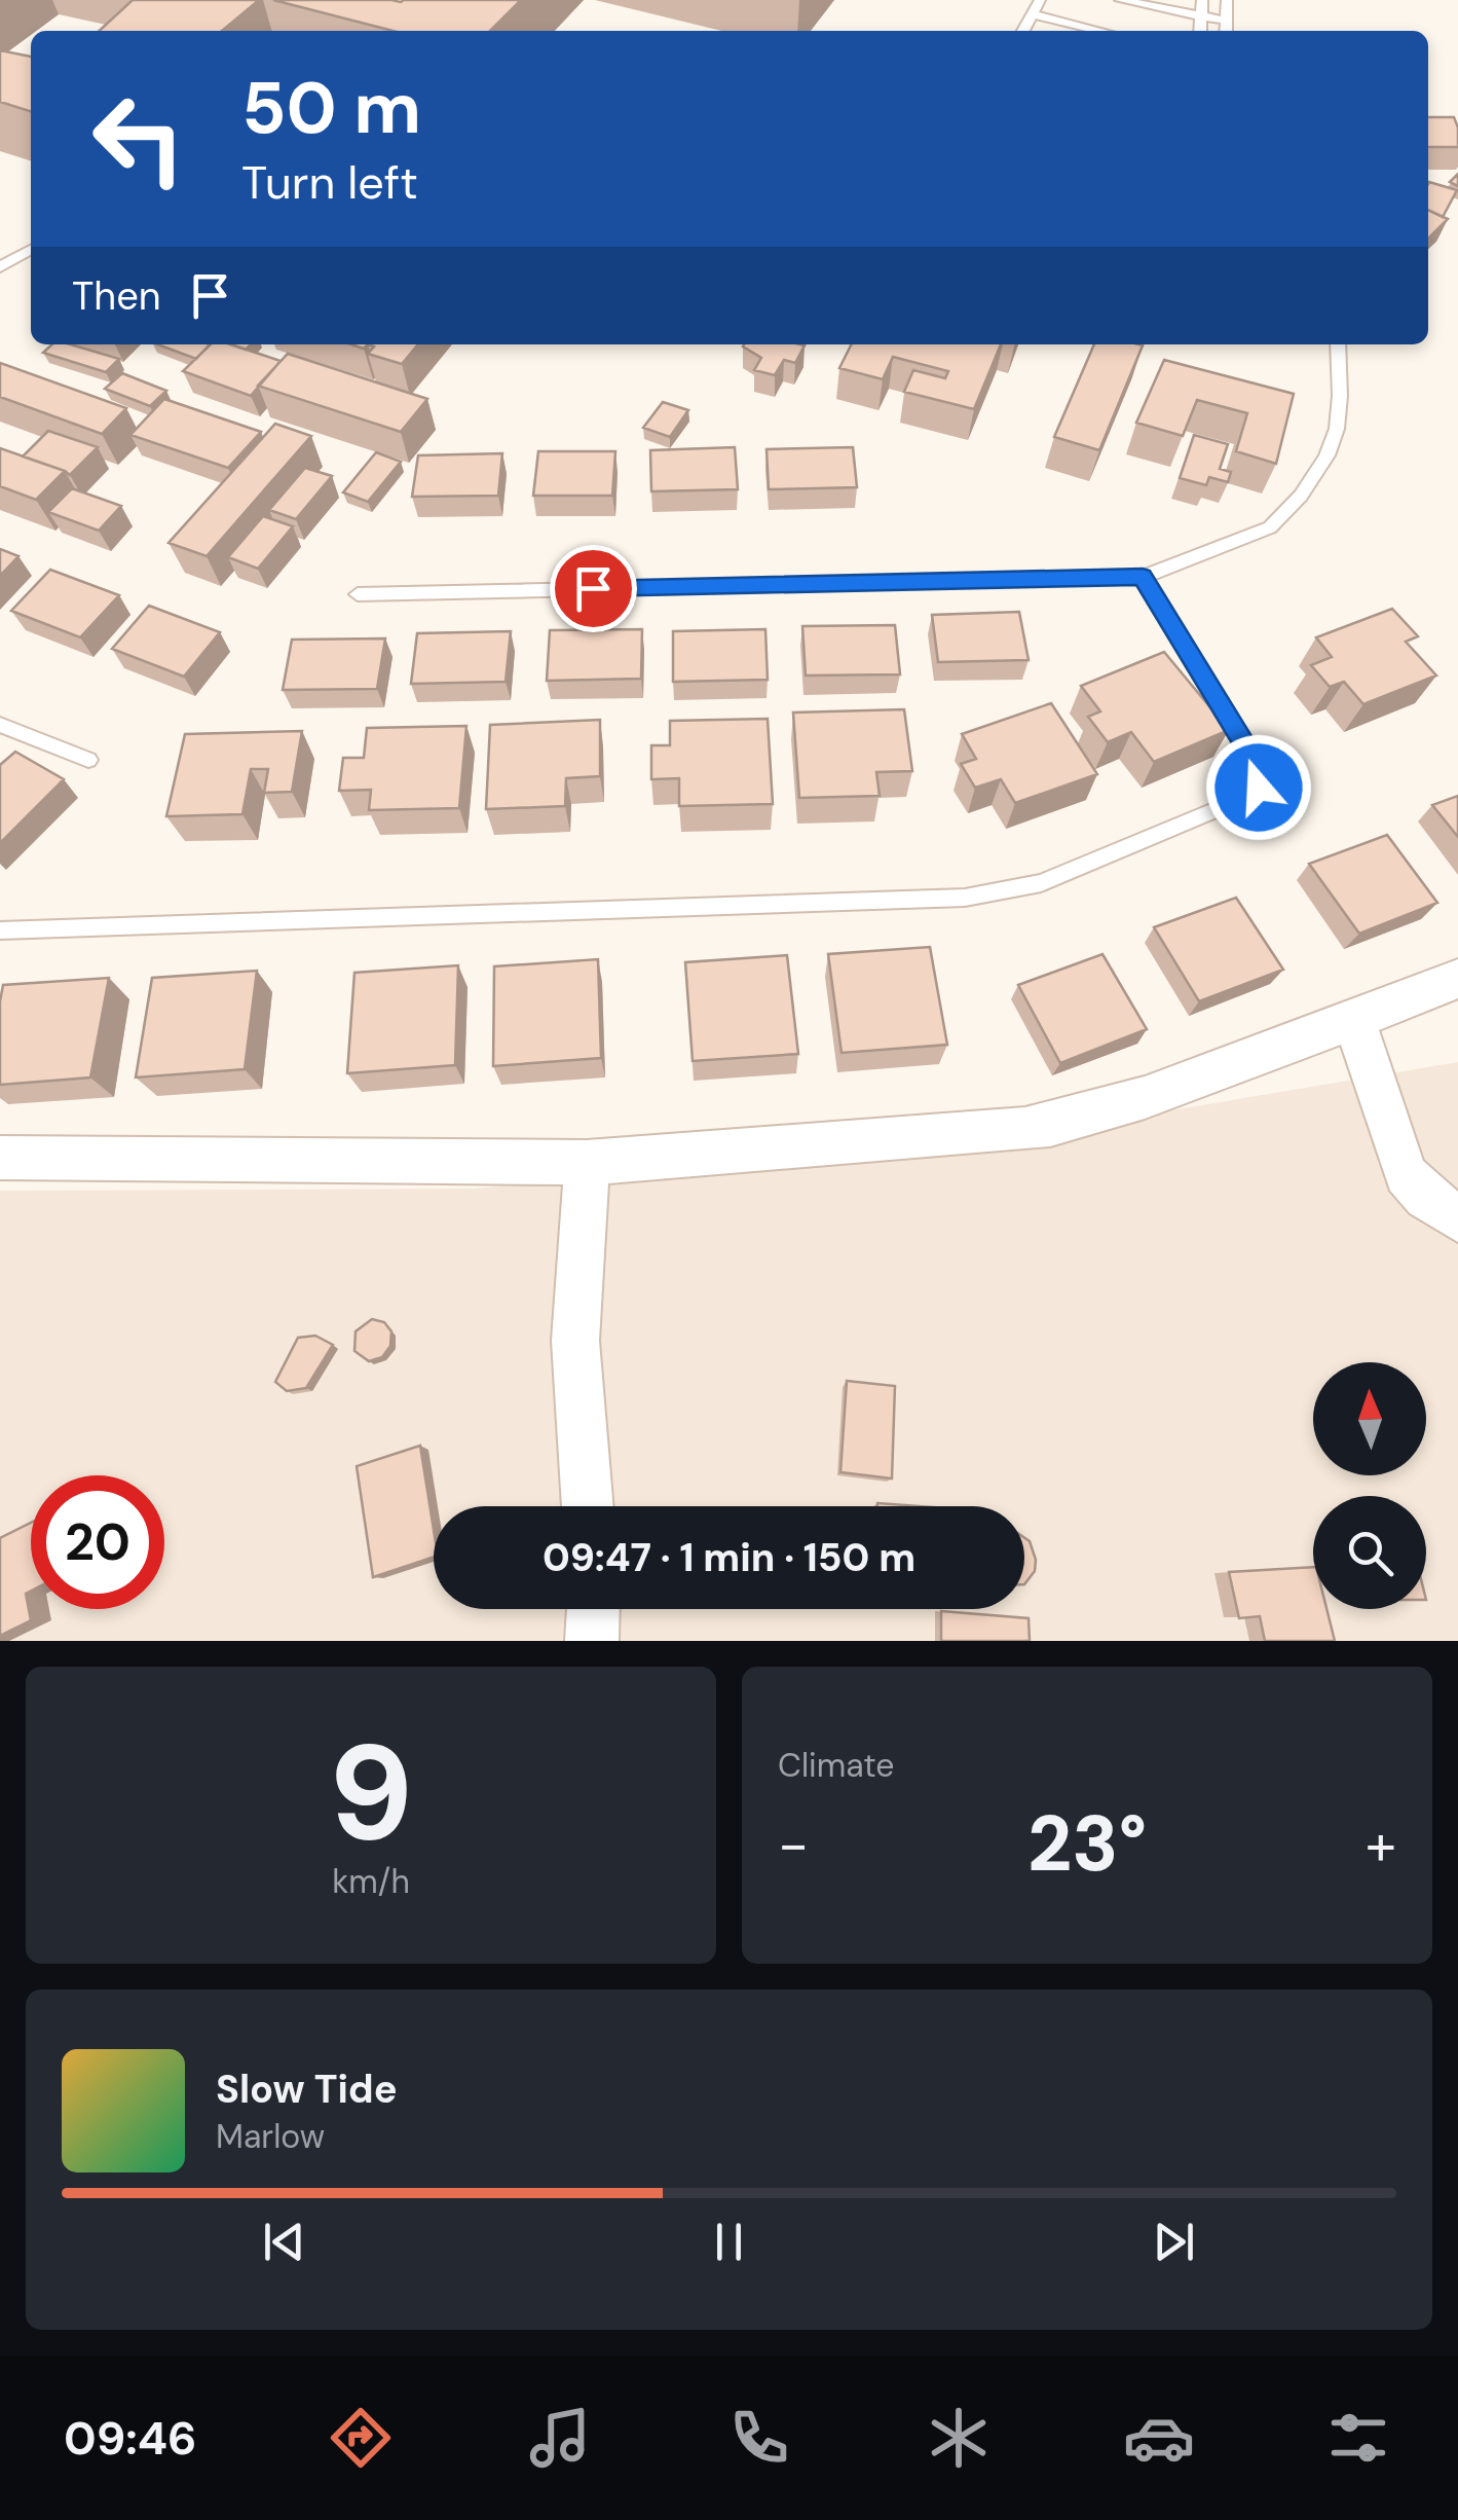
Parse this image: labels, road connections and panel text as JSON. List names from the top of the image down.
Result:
{
  "north": "top",
  "page": {
    "turn": ["50 m", "Turn left"],
    "then": "Then",
    "limit": "20",
    "trip": "09:47 · 1 min · 150 m",
    "tile": [
      ["9", "km/h"],
      "Climate"
    ],
    "heat": ["−", "23°", "+"],
    "song": ["Slow Tide", "Marlow"],
    "tabs": "09:46"
  }
}
